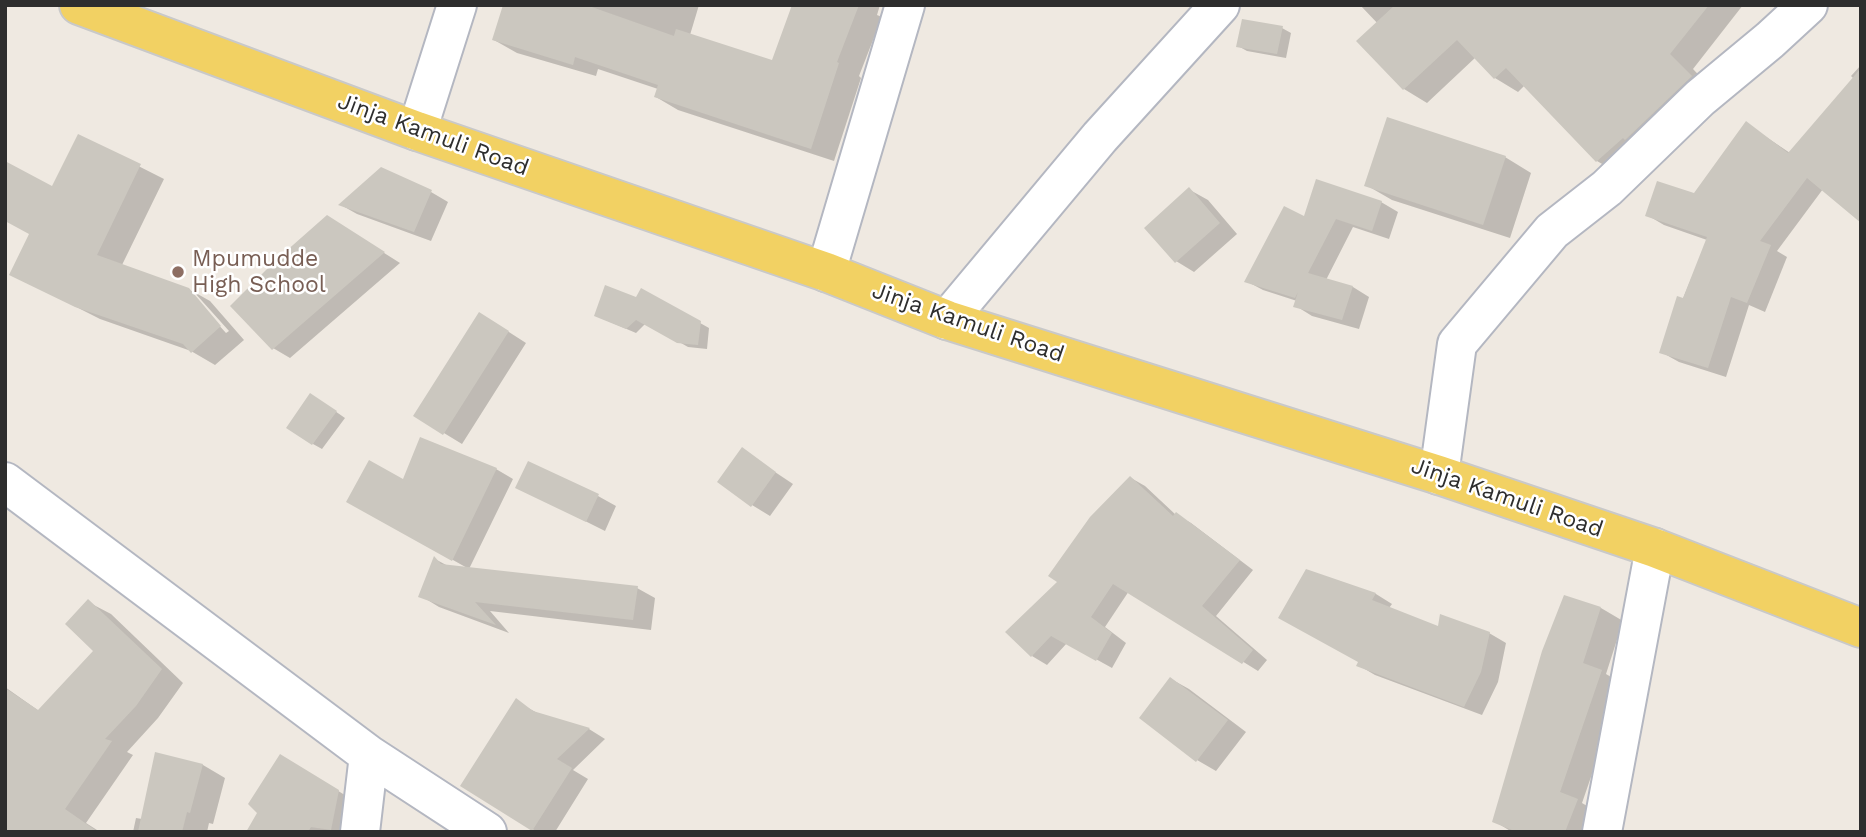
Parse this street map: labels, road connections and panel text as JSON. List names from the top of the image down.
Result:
{
  "streets": {
    "main road": ["Jinja Kamuli Road"]
  },
  "places": ["Mpumudde High School"]
}
